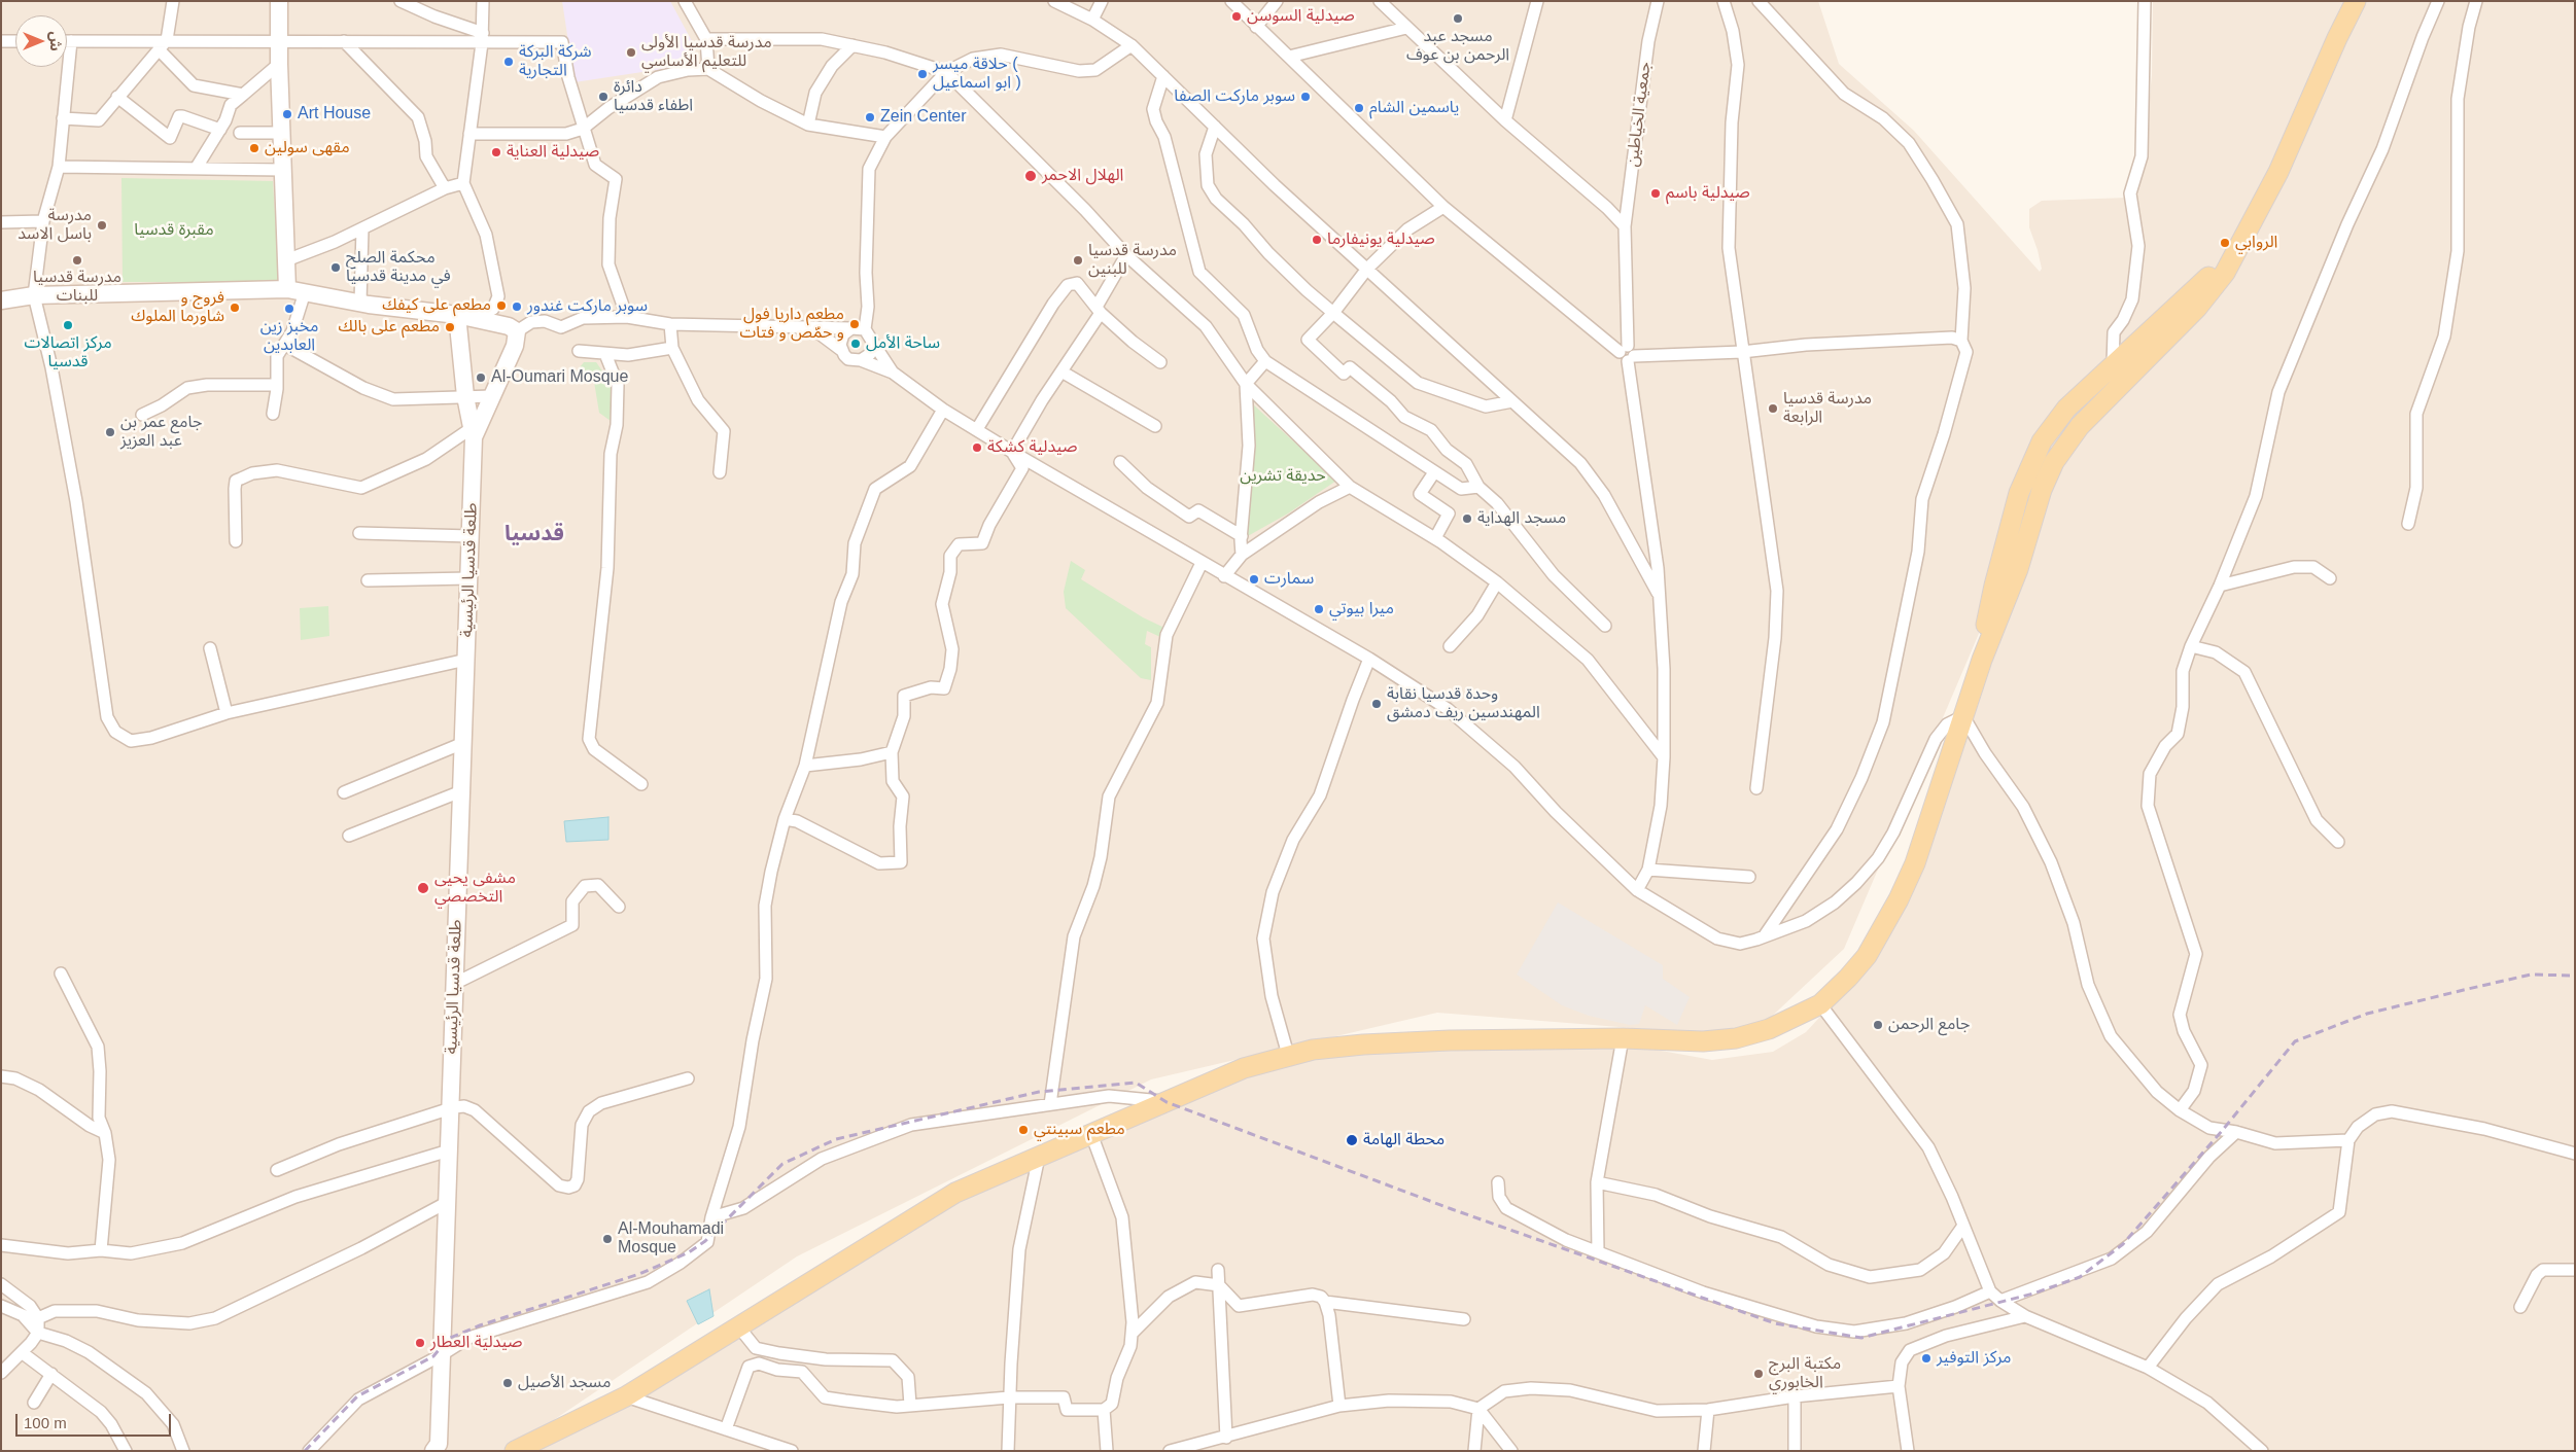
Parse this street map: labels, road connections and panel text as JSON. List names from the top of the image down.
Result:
{
  "streets": {
    "main road": ["طلعة قدسيا الرئيسية"],
    "street": ["جمعية الخياطين"]
  },
  "districts": ["قدسيا"],
  "parks": ["مقبرة قدسيا", "حديقة تشرين"],
  "places": [
    "صيدلية السوسن",
    "مسجد عبد الرحمن بن عوف",
    "مدرسة قدسيا الأولى للتعليم الأساسي",
    "شركة البركة التجارية",
    "حلاقة ميسر ( ابو اسماعيل )",
    "دائرة اطفاء قدسيا",
    "سوبر ماركت الصفا",
    "ياسمين الشام",
    "Art House",
    "Zein Center",
    "مقهى سولين",
    "صيدلية العناية",
    "الهلال الاحمر",
    "صيدلية باسم",
    "مدرسة باسل الاسد",
    "صيدلية يونيفارما",
    "الروابي",
    "مدرسة قدسيا للبنات",
    "مدرسة قدسيا للبنين",
    "محكمة الصلح في مدينة قدسيا",
    "مطعم على كيفك",
    "سوبر ماركت غندور",
    "فروج و شاورما الملوك",
    "مخبز زين العابدين",
    "مطعم داريا فول و حمّص و فتات",
    "مركز اتصالات قدسيا",
    "مطعم على بالك",
    "ساحة الأمل",
    "Al-Oumari Mosque",
    "مدرسة قدسيا الرابعة",
    "جامع عمر بن عبد العزيز",
    "صيدلية كشكة",
    "مسجد الهداية",
    "سمارت",
    "ميرا بيوتي",
    "وحدة قدسيا نقابة المهندسين ريف دمشق",
    "مشفى يحيى التخصصي",
    "جامع الرحمن",
    "مطعم سبينتي",
    "محطة الهامة",
    "Al-Mouhamadi Mosque",
    "صيدلية العطار",
    "مركز التوفير",
    "مكتبة البرج الخابوري",
    "مسجد الأصيل"
  ],
  "scale_bar": "100 m",
  "north": "right"
}
